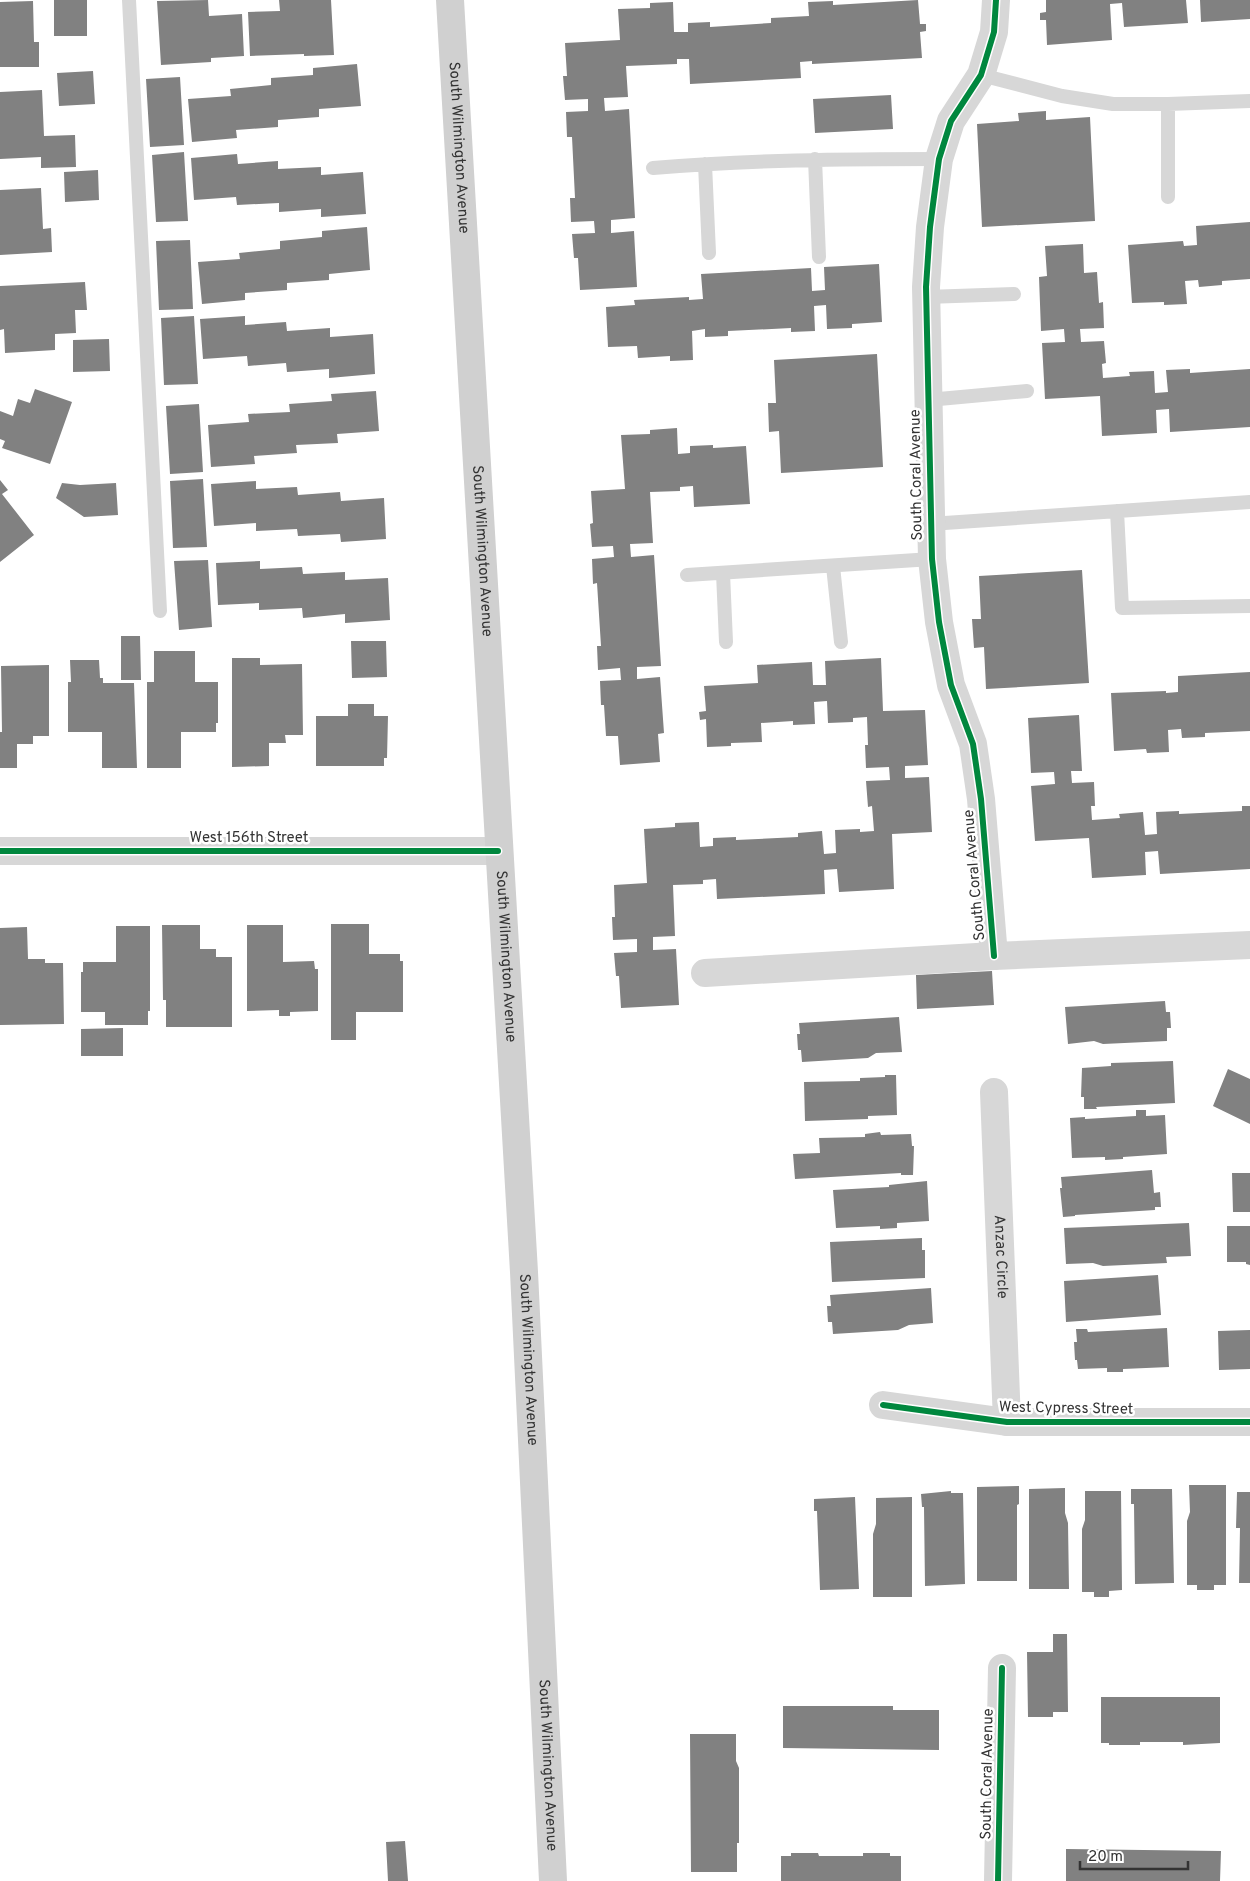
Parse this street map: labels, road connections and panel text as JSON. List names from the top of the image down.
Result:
{
  "streets": {
    "main road": ["South Wilmington Avenue"],
    "street": [
      "South Coral Avenue",
      "West 156th Street",
      "Anzac Circle",
      "West Cypress Street"
    ]
  },
  "crossings": [
    ["South Wilmington Avenue", "West 156th Street"],
    ["Anzac Circle", "West Cypress Street"]
  ],
  "scale_bar": "20 m"
}
